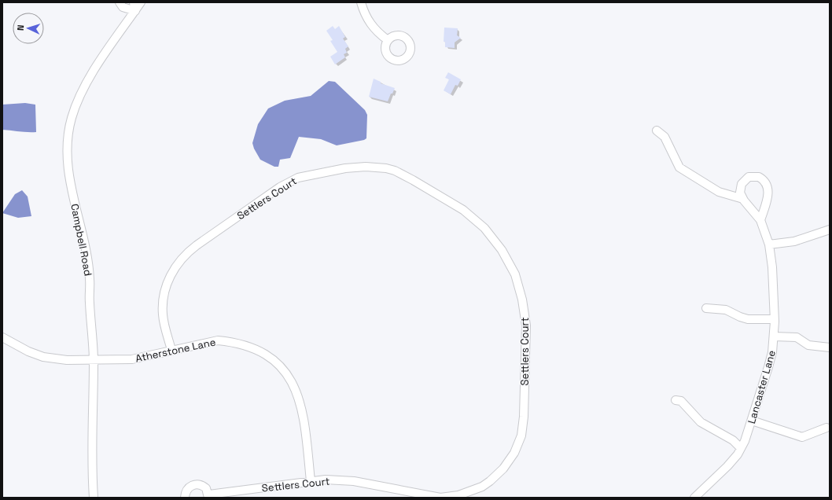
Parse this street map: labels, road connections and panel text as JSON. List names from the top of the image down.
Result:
{
  "streets": {
    "street": [
      "Settlers Court",
      "Campbell Road",
      "Atherstone Lane",
      "Lancaster Lane"
    ]
  },
  "crossings": [
    ["Settlers Court", "Atherstone Lane"],
    ["Campbell Road", "Atherstone Lane"]
  ],
  "north": "left"
}
